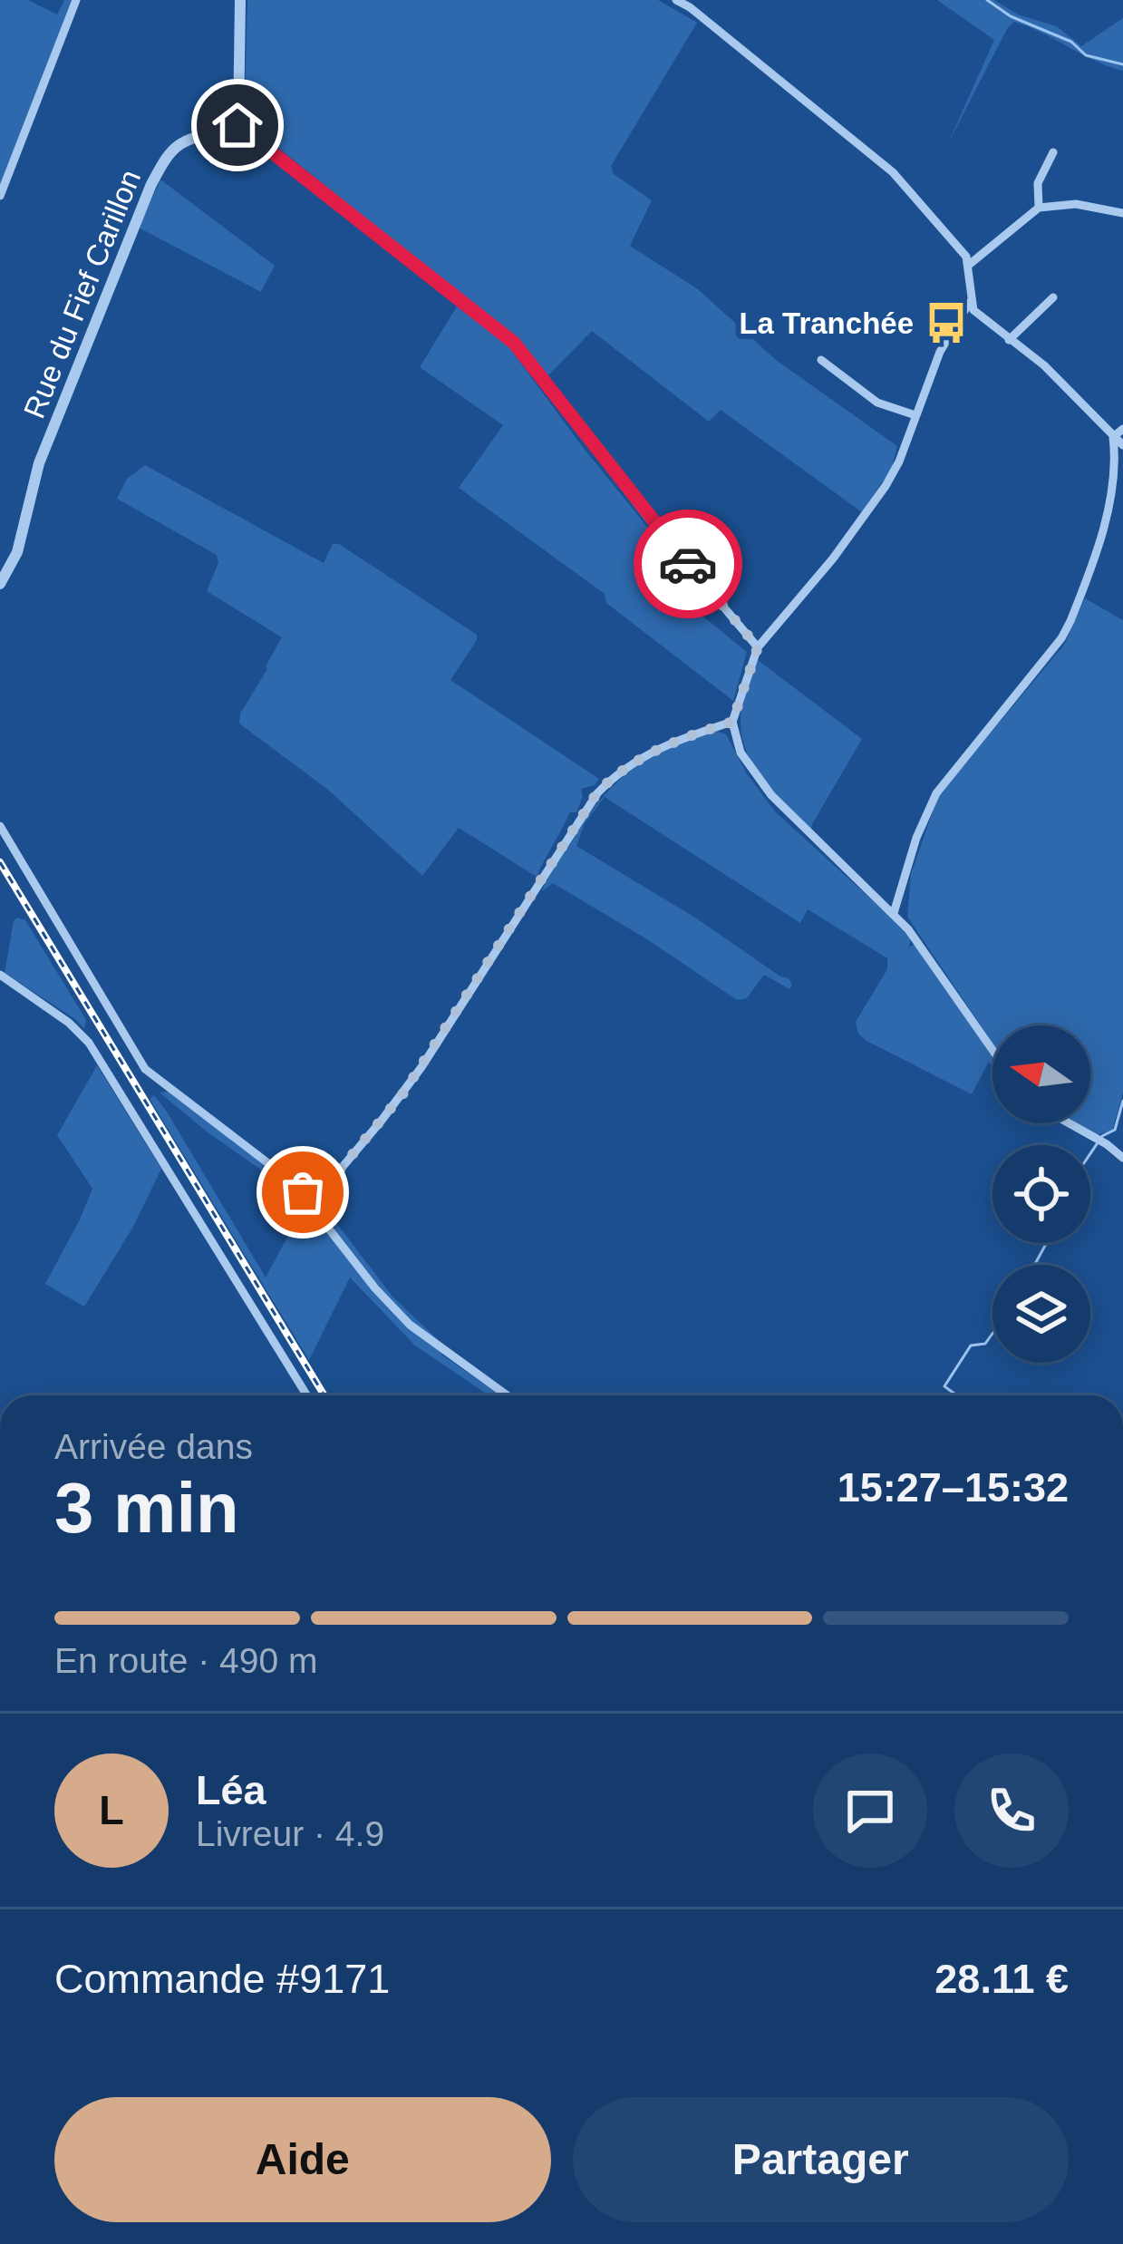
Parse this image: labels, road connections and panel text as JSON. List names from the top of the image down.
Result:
{
  "streets": {
    "street": ["Rue du Fief Carillon"]
  },
  "places": {
    "bus stop": ["La Tranchée"]
  },
  "north": "left",
  "page": {
    "heading": ["3 min", "Arrivée dans", "15:27–15:32"],
    "panel": [
      "Léa",
      "Livreur · 4.9",
      "Commande #9171",
      "28.11 €"
    ],
    "bar": "En route · 490 m",
    "round": "L",
    "buttons": ["Aide", "Partager"]
  }
}
